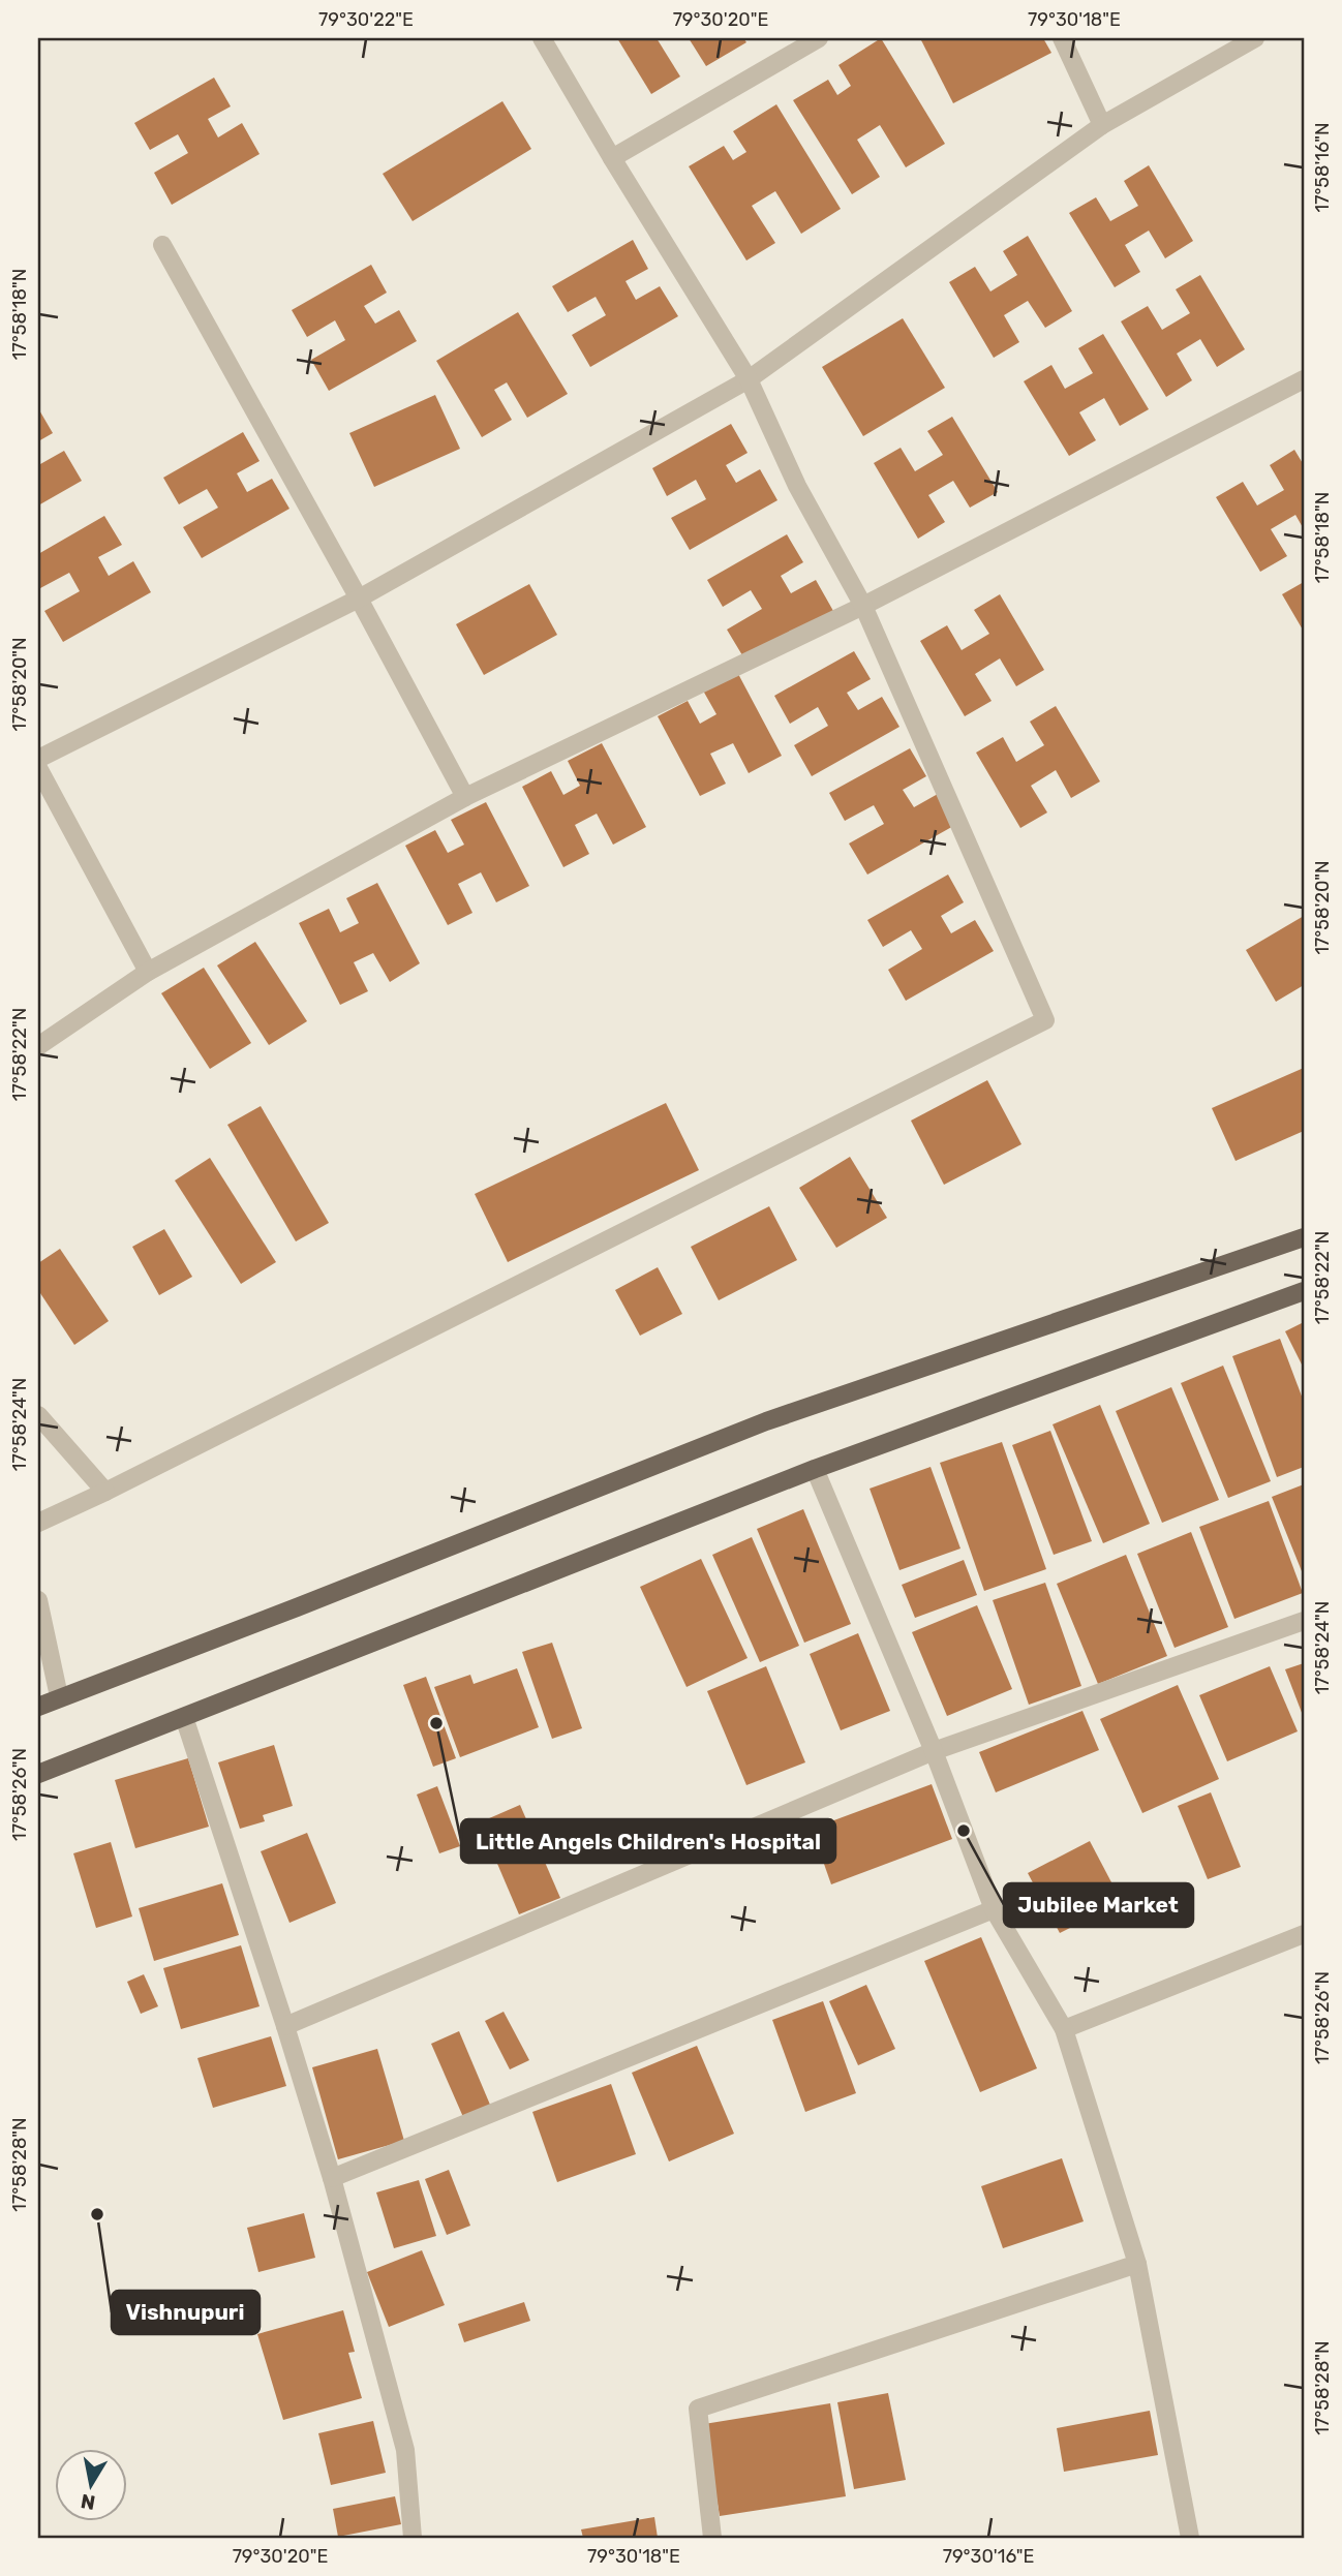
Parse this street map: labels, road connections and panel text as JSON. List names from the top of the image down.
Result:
{
  "places": ["Little Angels Children's Hospital", "Jubilee Market", "Vishnupuri"],
  "north": "bottom",
  "coordinates": [
    "79°30'22\"E",
    "79°30'20\"E",
    "79°30'18\"E",
    "17°58'16\"N",
    "17°58'18\"N",
    "17°58'20\"N",
    "17°58'22\"N",
    "17°58'24\"N",
    "17°58'26\"N",
    "17°58'28\"N",
    "79°30'16\"E"
  ]
}
